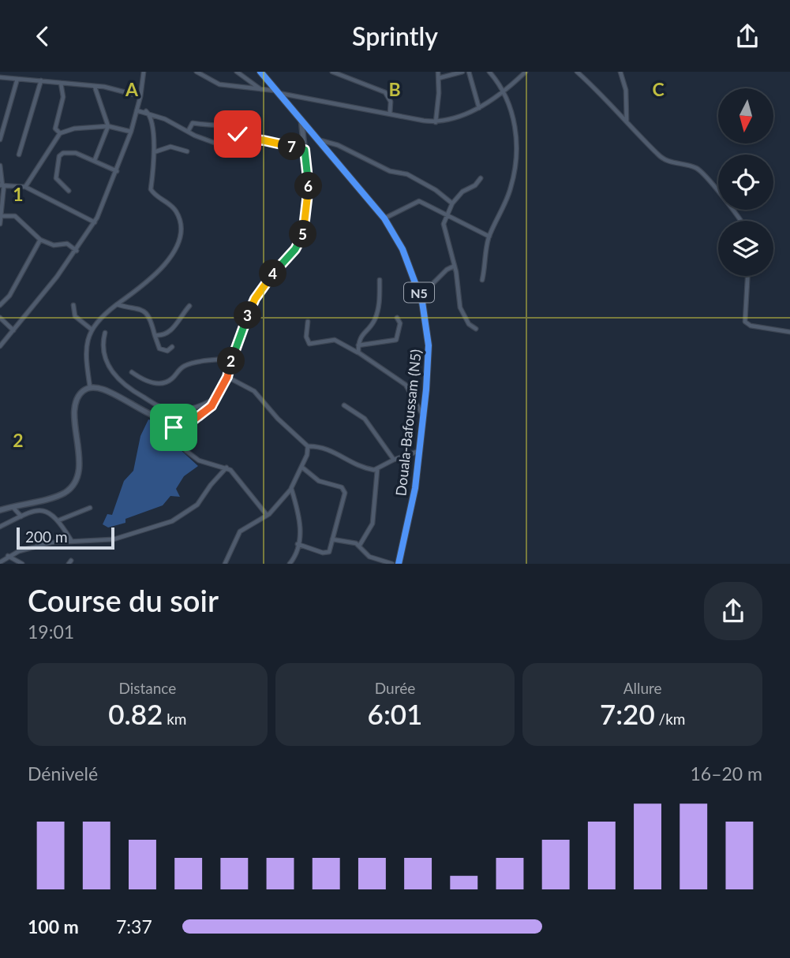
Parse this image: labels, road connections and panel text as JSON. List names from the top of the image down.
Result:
{
  "streets": {
    "highway": ["N5", "Douala-Bafoussam (N5)"]
  },
  "scale_bar": "200 m",
  "north": "bottom",
  "page": {
    "header": "Sprintly",
    "pins": [
      "7",
      "6",
      "5",
      "4",
      "3",
      "2"
    ],
    "scale": "200 m",
    "heading": ["Course du soir", "19:01"],
    "stats": [
      ["Distance", "0.82 km"],
      ["Durée", "6:01"],
      ["Allure", "7:20 /km"]
    ],
    "chart": ["Dénivelé", "16–20 m"],
    "list": [
      {
        "name": "100 m",
        "note": "7:37"
      }
    ]
  },
  "grid": {
    "columns": ["A", "B", "C"],
    "rows": ["1", "2"]
  }
}
